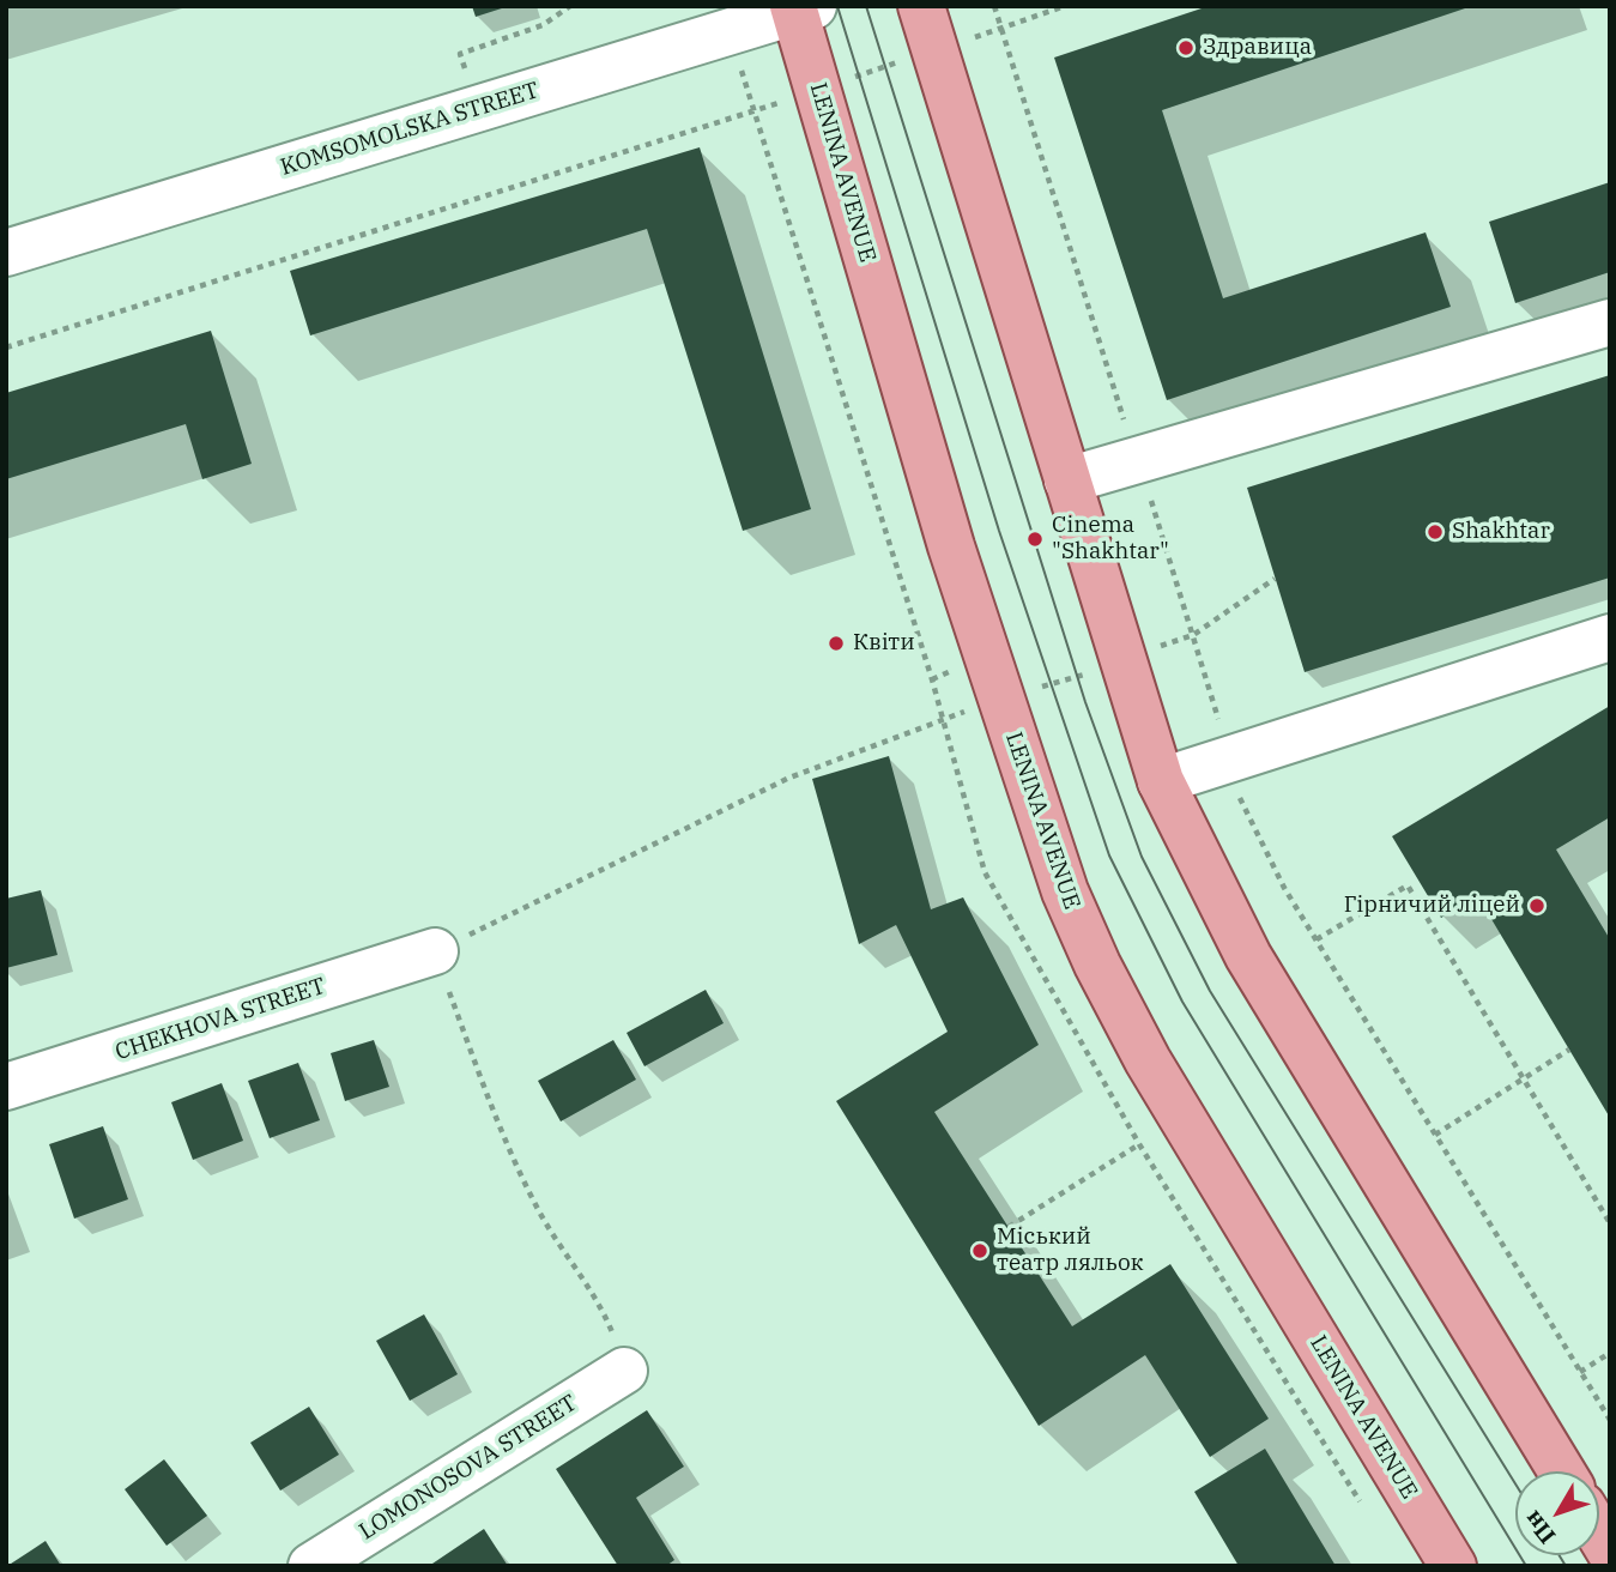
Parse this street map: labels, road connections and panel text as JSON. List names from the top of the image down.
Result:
{
  "streets": {
    "main road": ["LENINA AVENUE"],
    "street": ["KOMSOMOLSKA STREET", "CHEKHOVA STREET", "LOMONOSOVA STREET"]
  },
  "crossings": [
    ["KOMSOMOLSKA STREET", "LENINA AVENUE"]
  ],
  "places": [
    "Здравица",
    "Shakhtar",
    "Cinema \"Shakhtar\"",
    "Квіти",
    "Гірничий ліцей",
    "Міський театр ляльок"
  ],
  "north": "bottom left"
}
